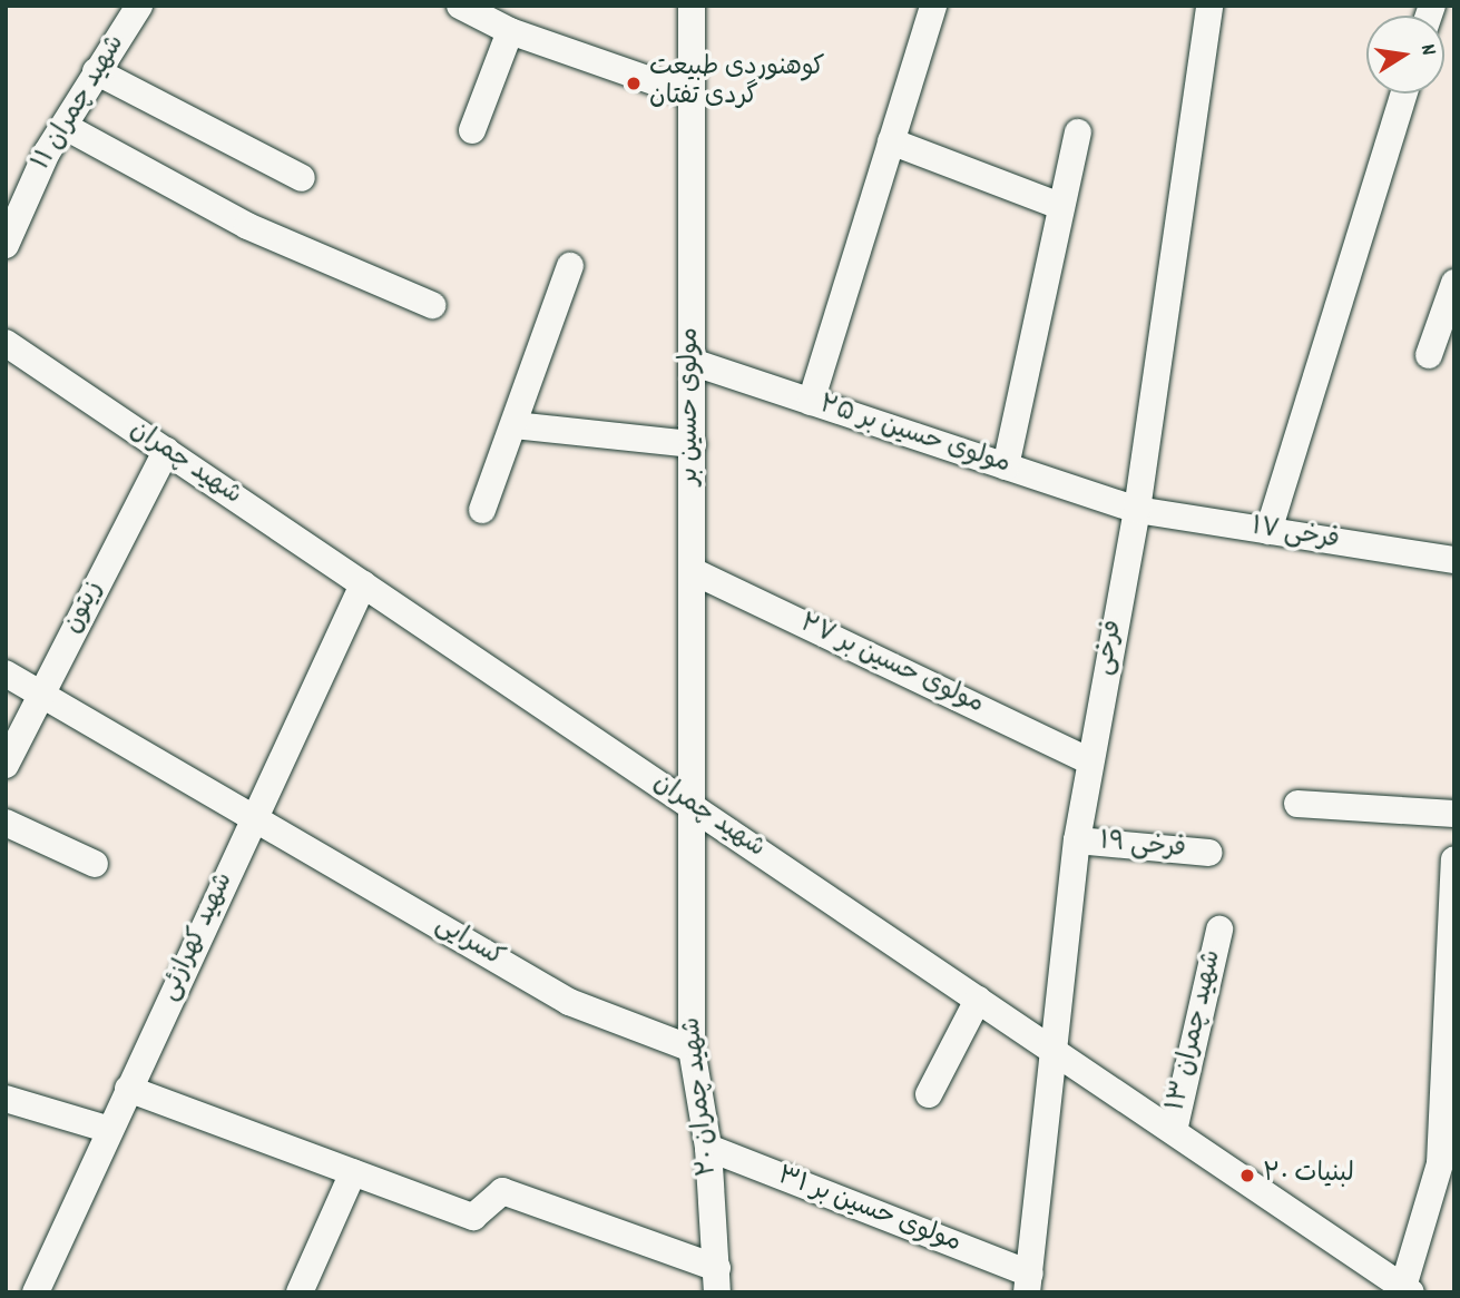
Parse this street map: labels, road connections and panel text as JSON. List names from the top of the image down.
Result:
{
  "streets": {
    "street": [
      "شهید چمران ۱۱",
      "مولوی حسین بر",
      "مولوی حسین بر ۲۵",
      "شهید چمران",
      "فرخی ۱۷",
      "زیتون",
      "فرخی",
      "مولوی حسین بر ۲۷",
      "فرخی ۱۹",
      "شهید کهرازئی",
      "کسرایی",
      "شهید چمران ۱۳",
      "شهید چمران ۲۰",
      "مولوی حسین بر ۳۱"
    ]
  },
  "crossings": [
    ["مولوی حسین بر", "مولوی حسین بر ۲۵"],
    ["مولوی حسین بر", "شهید چمران"],
    ["مولوی حسین بر", "مولوی حسین بر ۲۷"],
    ["مولوی حسین بر", "شهید چمران ۲۰"],
    ["مولوی حسین بر ۲۵", "فرخی ۱۷"],
    ["مولوی حسین بر ۲۵", "فرخی"],
    ["شهید چمران", "زیتون"],
    ["شهید چمران", "فرخی"],
    ["شهید چمران", "شهید کهرازئی"],
    ["شهید چمران", "شهید چمران ۱۳"],
    ["شهید چمران", "شهید چمران ۲۰"],
    ["فرخی ۱۷", "فرخی"],
    ["زیتون", "کسرایی"],
    ["فرخی", "مولوی حسین بر ۲۷"],
    ["فرخی", "فرخی ۱۹"],
    ["فرخی", "مولوی حسین بر ۳۱"],
    ["شهید کهرازئی", "کسرایی"],
    ["کسرایی", "شهید چمران ۲۰"],
    ["شهید چمران ۲۰", "مولوی حسین بر ۳۱"]
  ],
  "places": ["کوهنوردی طبیعت گردی تفتان", "لبنیات ۲۰"],
  "north": "right"
}
